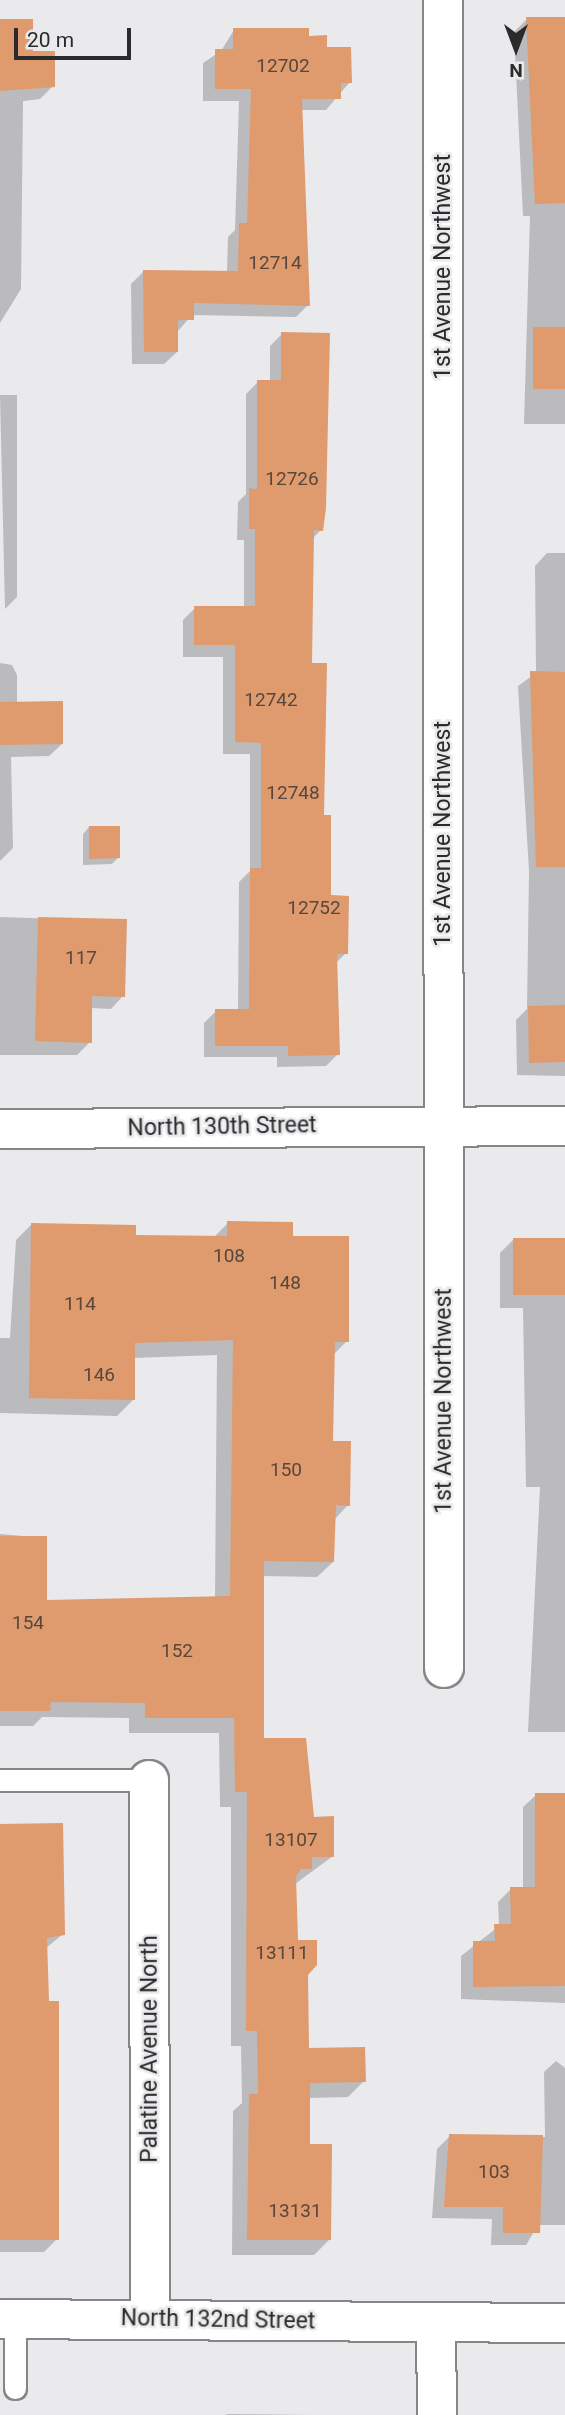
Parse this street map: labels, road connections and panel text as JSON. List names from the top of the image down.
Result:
{
  "streets": {
    "street": [
      "1st Avenue Northwest",
      "North 130th Street",
      "Palatine Avenue North",
      "North 132nd Street"
    ]
  },
  "crossings": [
    ["1st Avenue Northwest", "North 130th Street"],
    ["Palatine Avenue North", "North 132nd Street"]
  ],
  "house_numbers": [
    "12702",
    "12714",
    "12726",
    "12742",
    "12748",
    "12752",
    "117",
    "108",
    "148",
    "114",
    "146",
    "150",
    "154",
    "152",
    "13107",
    "13111",
    "103",
    "13131"
  ],
  "scale_bar": "20 m",
  "north": "bottom"
}
